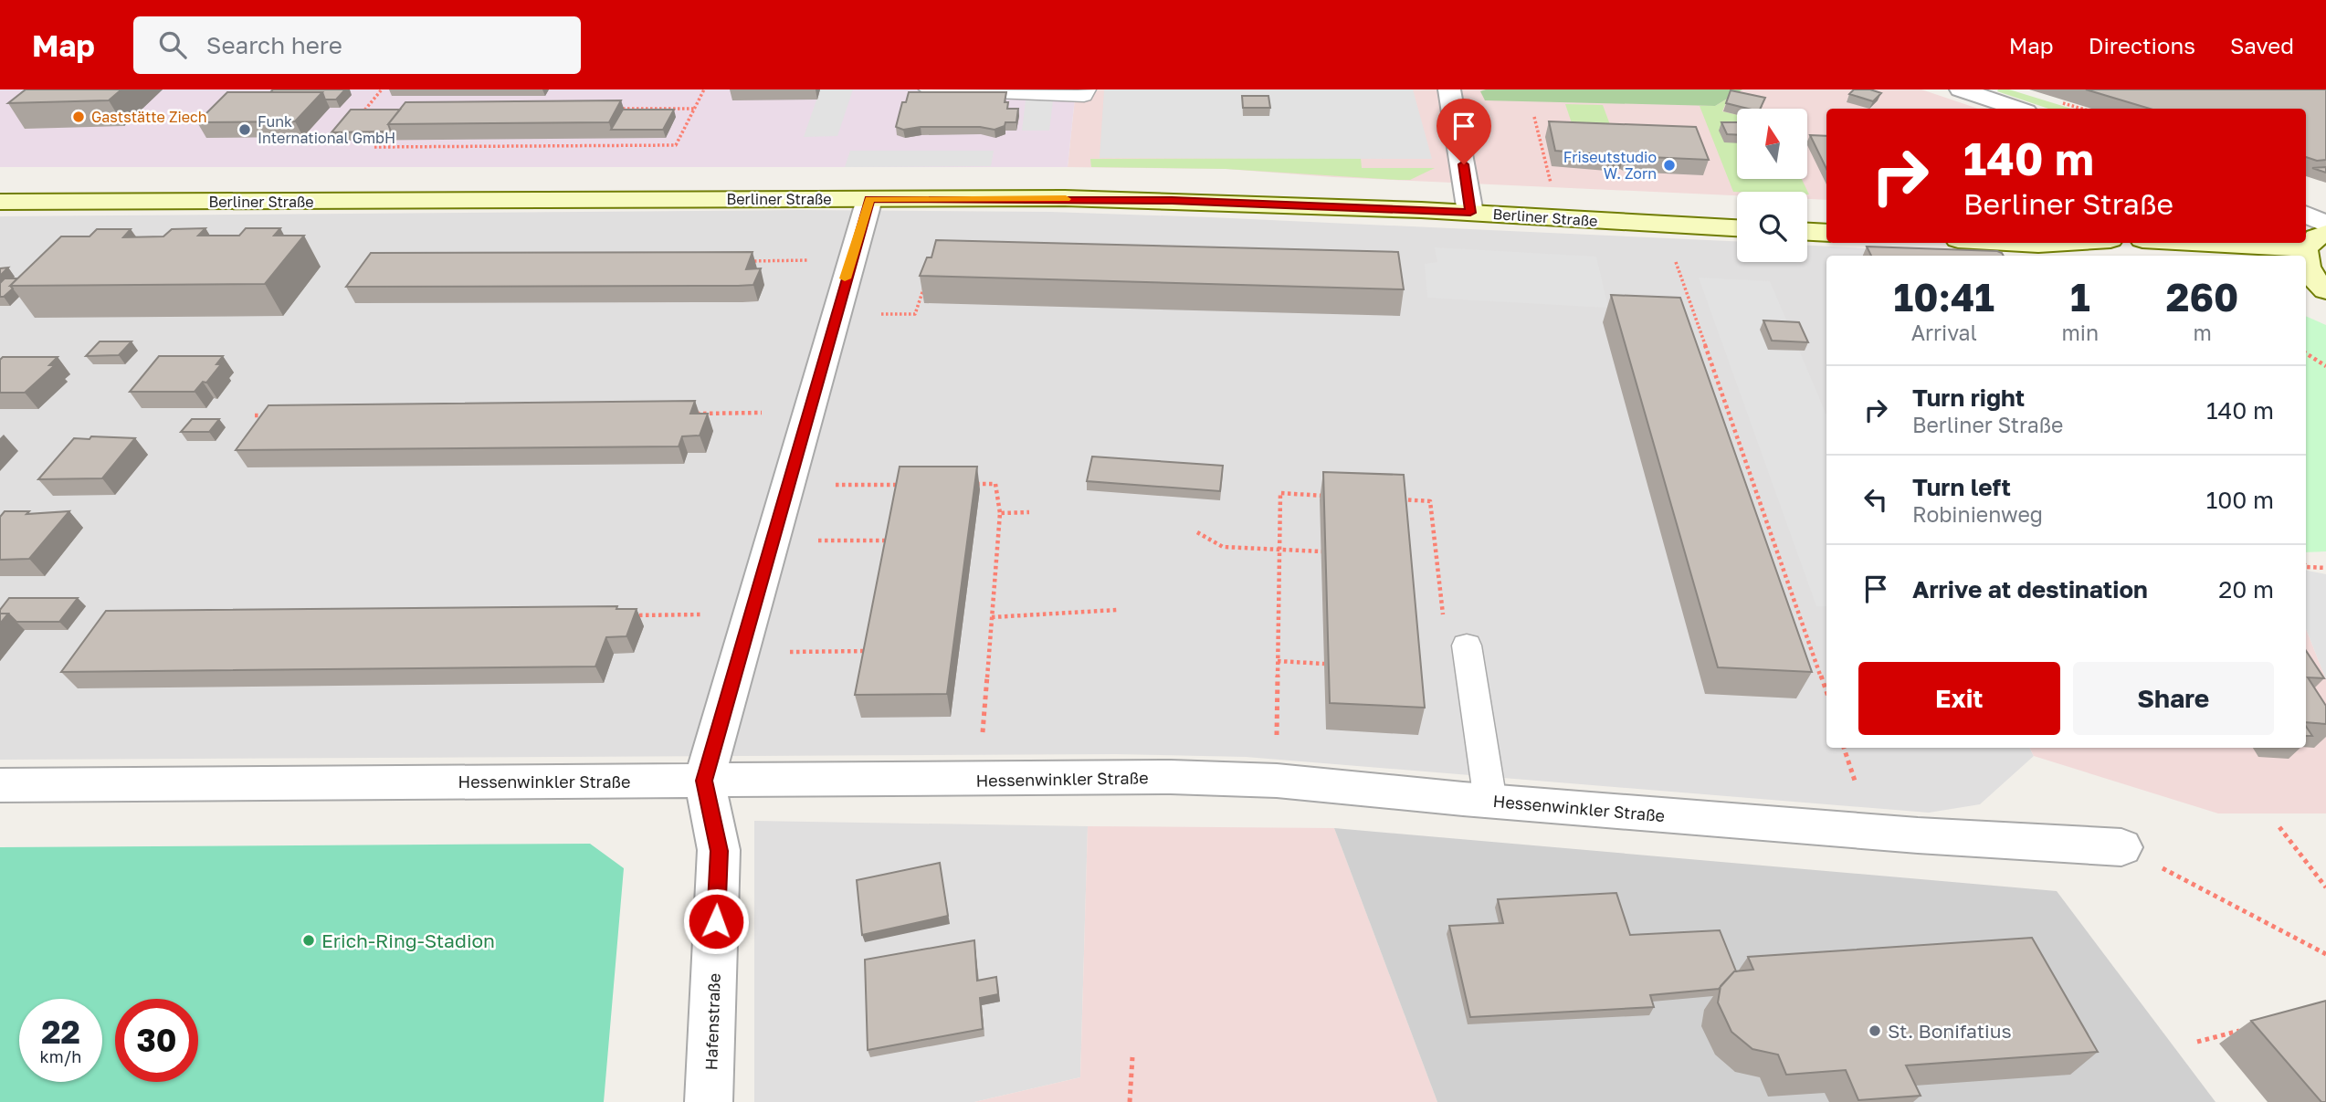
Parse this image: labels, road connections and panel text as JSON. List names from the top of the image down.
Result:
{
  "streets": {
    "main road": ["Berliner Straße"],
    "street": ["Hessenwinkler Straße", "Hafenstraße"]
  },
  "crossings": [
    ["Berliner Straße", "Hafenstraße"],
    ["Hessenwinkler Straße", "Hafenstraße"]
  ],
  "places": [
    "Gaststätte Ziech",
    "Funk International GmbH",
    "Friseutstudio W. Zorn",
    "Erich-Ring-Stadion",
    "St. Bonifatius"
  ],
  "north": "top",
  "page": {
    "header": "Map",
    "search": "Search here",
    "nav": ["Map", "Directions", "Saved"],
    "turn": ["140 m", "Berliner Straße"],
    "eta": [
      "10:41",
      "Arrival",
      "1",
      "min",
      "260",
      "m"
    ],
    "list": [
      {
        "name": "Turn right",
        "note": "Berliner Straße",
        "value": "140 m"
      },
      {
        "name": "Turn left",
        "note": "Robinienweg",
        "value": "100 m"
      },
      {
        "name": "Arrive at destination",
        "value": "20 m"
      }
    ],
    "buttons": ["Exit", "Share"],
    "speed": "22 km/h",
    "limit": "30"
  }
}
